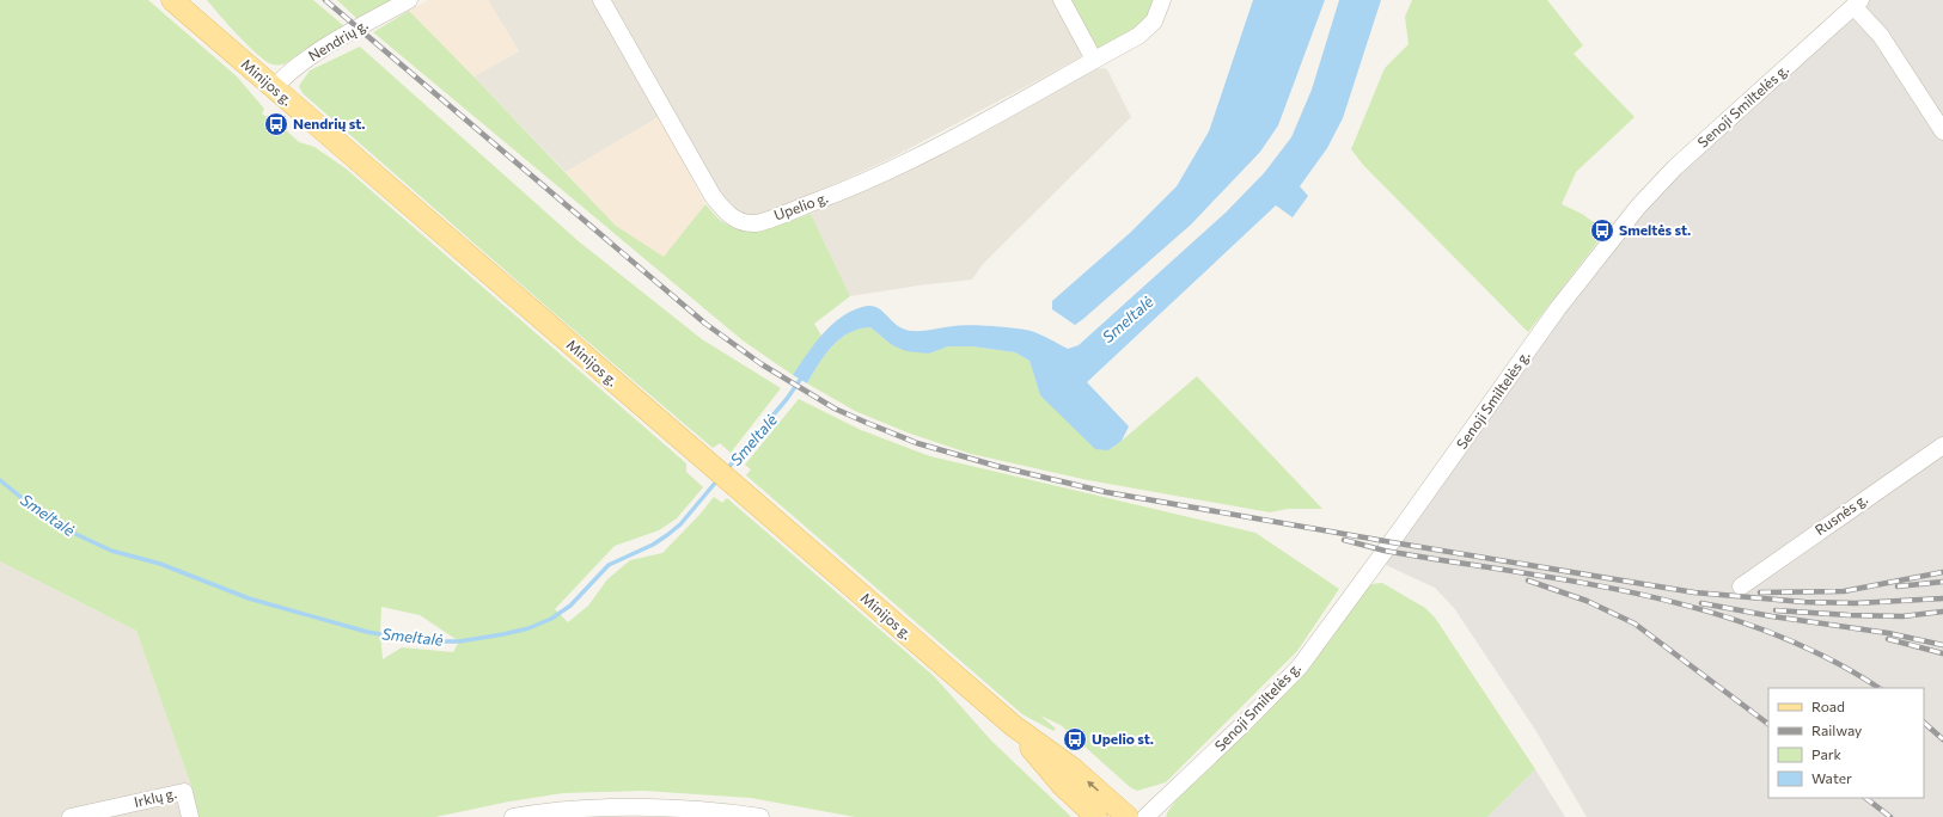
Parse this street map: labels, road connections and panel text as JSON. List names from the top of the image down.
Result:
{
  "streets": {
    "main road": ["Minijos g."],
    "street": [
      "Nendrių g.",
      "Senoji Smiltelės g.",
      "Upelio g.",
      "Rusnės g.",
      "Irklų g."
    ]
  },
  "crossings": [
    ["Nendrių g.", "Minijos g."]
  ],
  "water": ["Smeltalė"],
  "places": {
    "bus stop": ["Nendrių st.", "Smeltės st.", "Upelio st."]
  },
  "legend": [
    "Road",
    "Railway",
    "Park",
    "Water"
  ]
}
